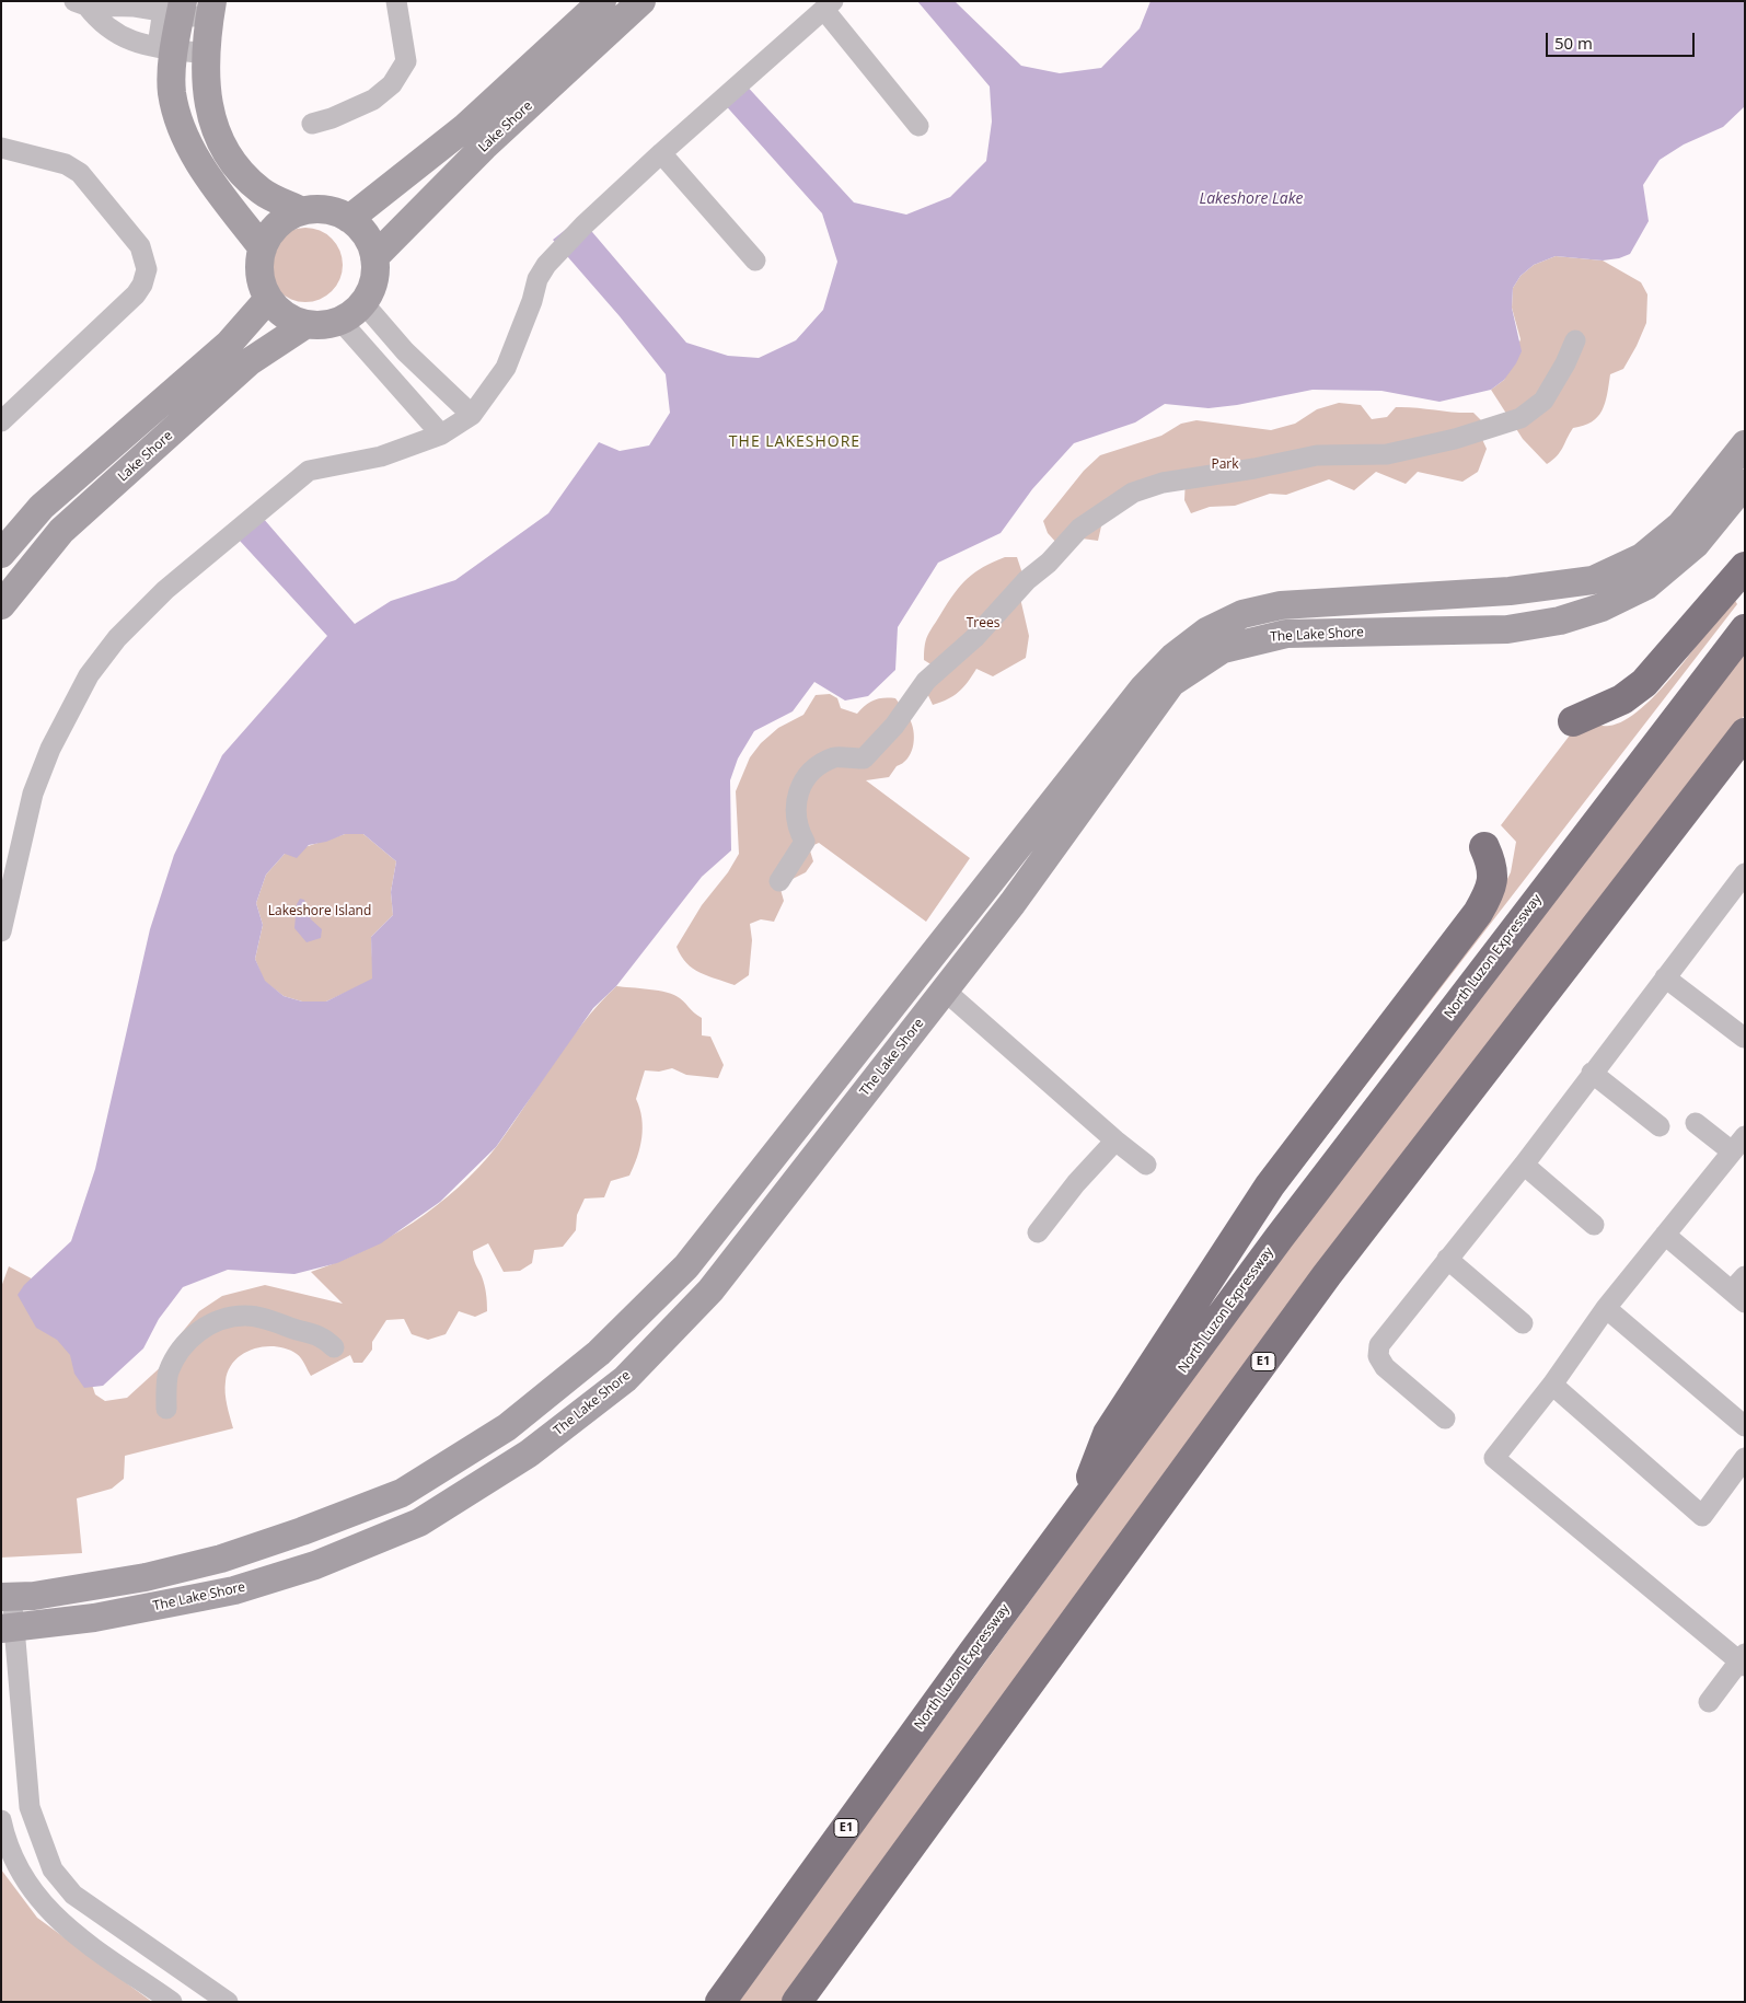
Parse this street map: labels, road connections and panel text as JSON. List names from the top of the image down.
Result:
{
  "streets": {
    "highway": ["North Luzon Expressway", "E1"],
    "street": ["Lake Shore", "The Lake Shore"]
  },
  "districts": ["THE LAKESHORE"],
  "water": ["Lakeshore Lake"],
  "parks": ["Park", "Trees", "Lakeshore Island"],
  "scale_bar": "50 m"
}
